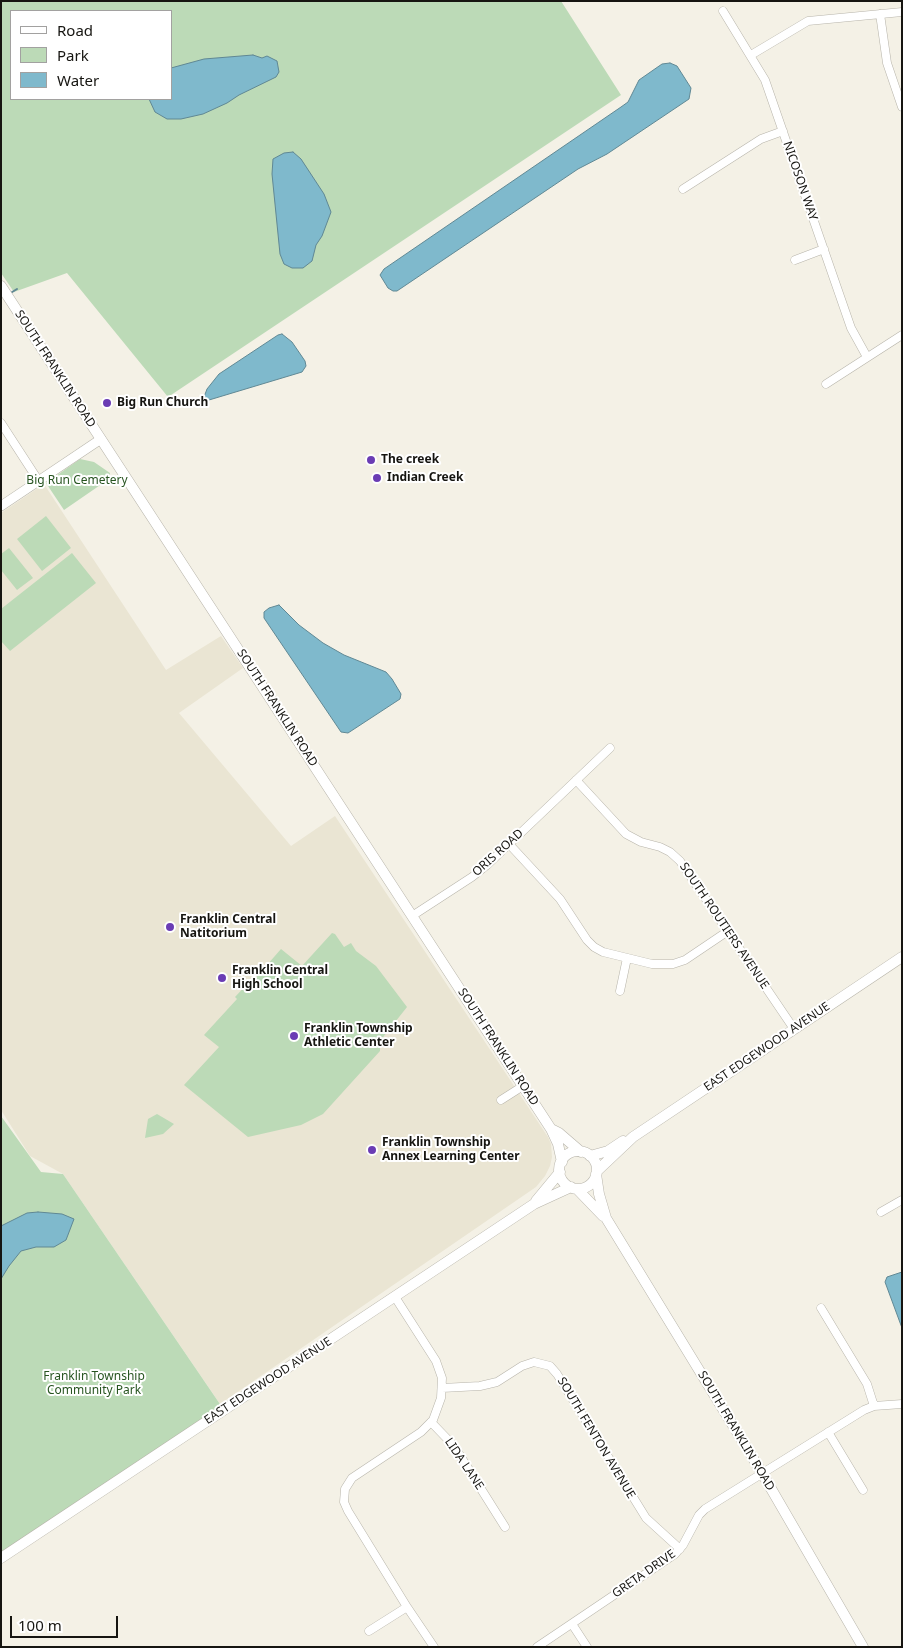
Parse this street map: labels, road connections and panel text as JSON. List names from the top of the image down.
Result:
{
  "streets": {
    "main road": ["SOUTH FRANKLIN ROAD", "EAST EDGEWOOD AVENUE"],
    "street": [
      "NICOSON WAY",
      "ORIS ROAD",
      "SOUTH ROUTIERS AVENUE",
      "SOUTH FENTON AVENUE",
      "LIDA LANE",
      "GRETA DRIVE"
    ]
  },
  "crossings": [
    ["SOUTH FRANKLIN ROAD", "ORIS ROAD"],
    ["SOUTH FRANKLIN ROAD", "GRETA DRIVE"],
    ["ORIS ROAD", "SOUTH ROUTIERS AVENUE"],
    ["SOUTH ROUTIERS AVENUE", "EAST EDGEWOOD AVENUE"],
    ["SOUTH FENTON AVENUE", "GRETA DRIVE"]
  ],
  "parks": ["Big Run Cemetery", "Franklin Township Community Park"],
  "places": [
    "Big Run Church",
    "The creek",
    "Indian Creek",
    "Franklin Central Natitorium",
    "Franklin Central High School",
    "Franklin Township Athletic Center",
    "Franklin Township Annex Learning Center"
  ],
  "legend": ["Road", "Park", "Water"],
  "scale_bar": "100 m"
}
